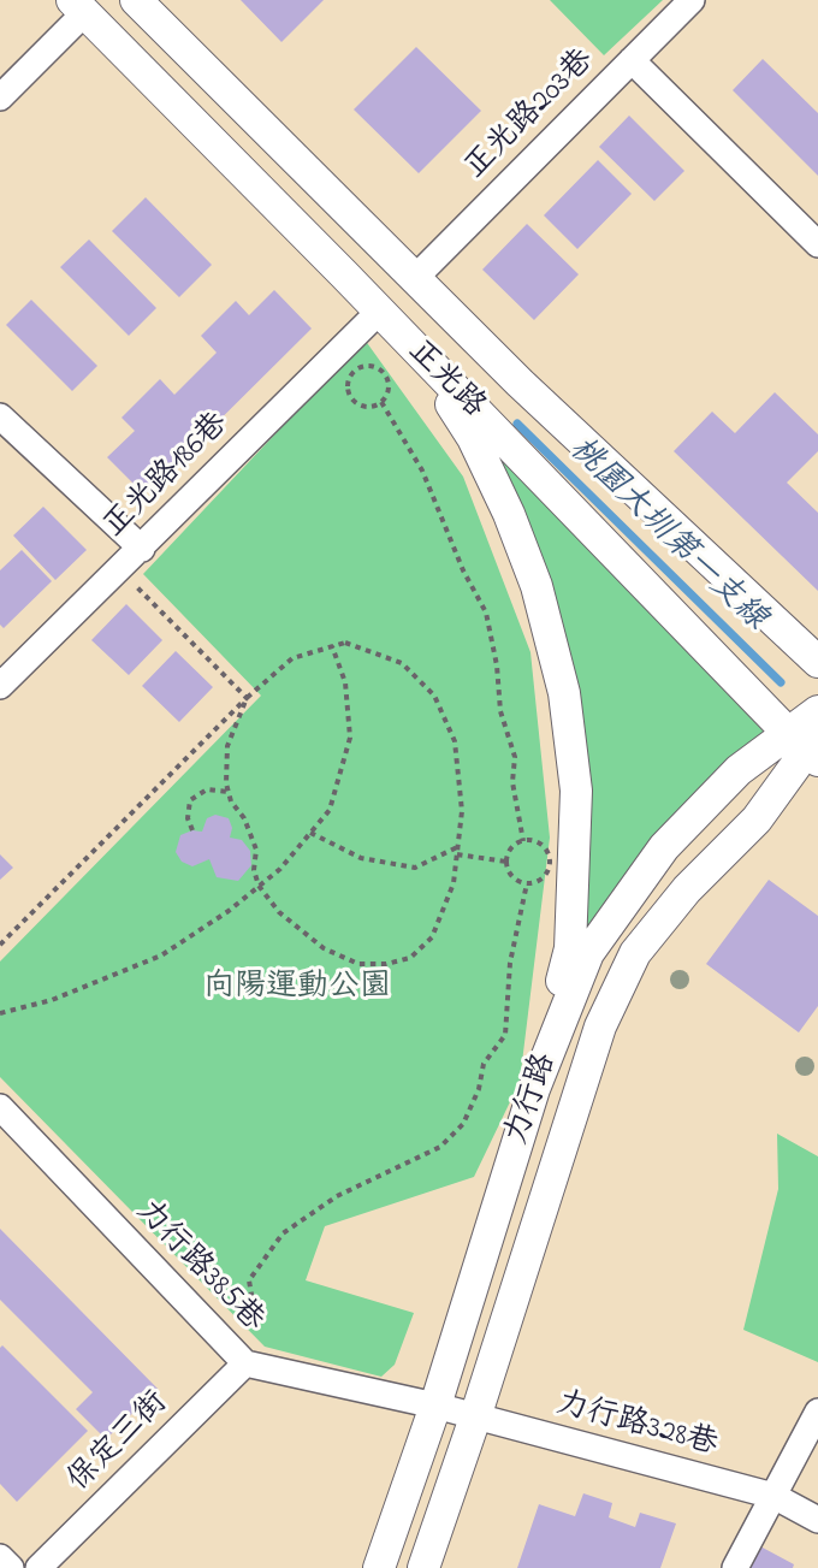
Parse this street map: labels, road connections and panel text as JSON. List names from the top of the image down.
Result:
{
  "streets": {
    "street": [
      "正光路203巷",
      "正光路",
      "正光路186巷",
      "力行路",
      "力行路385巷",
      "力行路328巷",
      "保定三街"
    ]
  },
  "crossings": [
    ["正光路203巷", "正光路"],
    ["正光路", "正光路186巷"],
    ["正光路", "力行路"],
    ["力行路", "力行路385巷"],
    ["力行路", "力行路328巷"],
    ["力行路385巷", "力行路328巷"],
    ["力行路385巷", "保定三街"]
  ],
  "water": ["桃園大圳第一支線"],
  "parks": ["向陽運動公園"]
}
